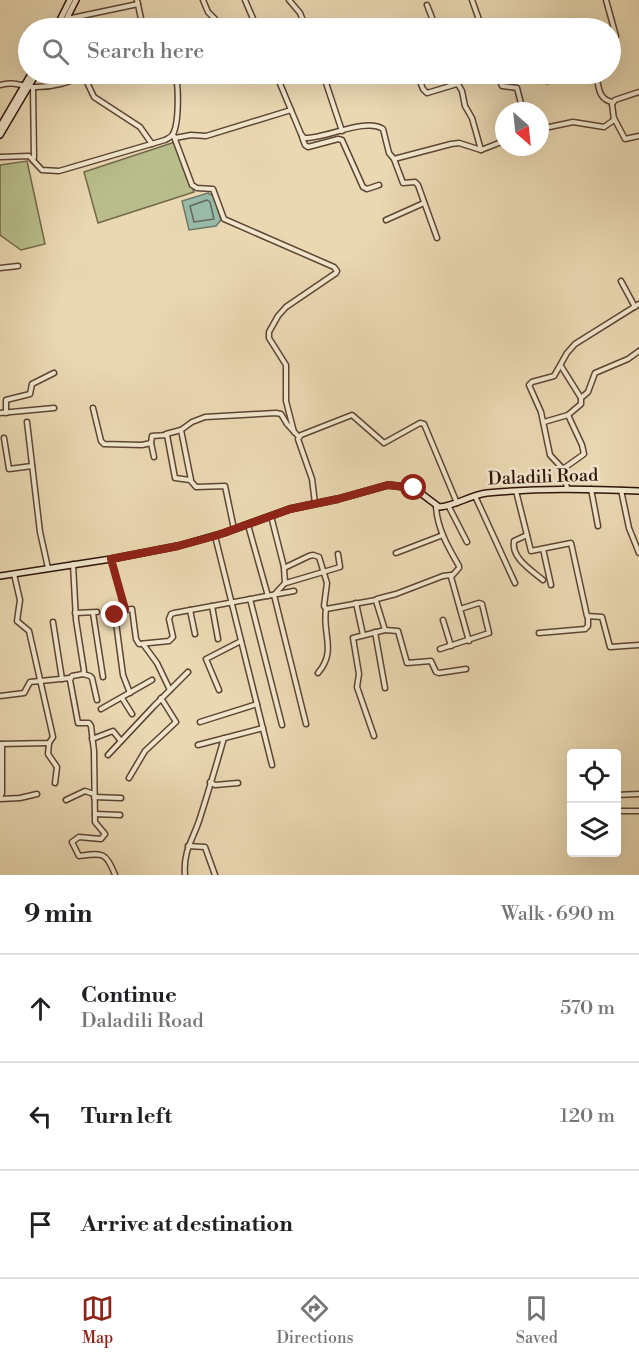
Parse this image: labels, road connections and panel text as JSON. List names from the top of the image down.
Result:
{
  "streets": {
    "main road": ["Daladili Road"]
  },
  "north": "bottom right",
  "page": {
    "search": "Search here",
    "heading": ["9 min", "Walk · 690 m"],
    "list": [
      ["Continue", "Daladili Road", "570 m"],
      ["Turn left", "120 m"],
      "Arrive at destination"
    ],
    "nav": ["Map", "Directions", "Saved"]
  }
}
